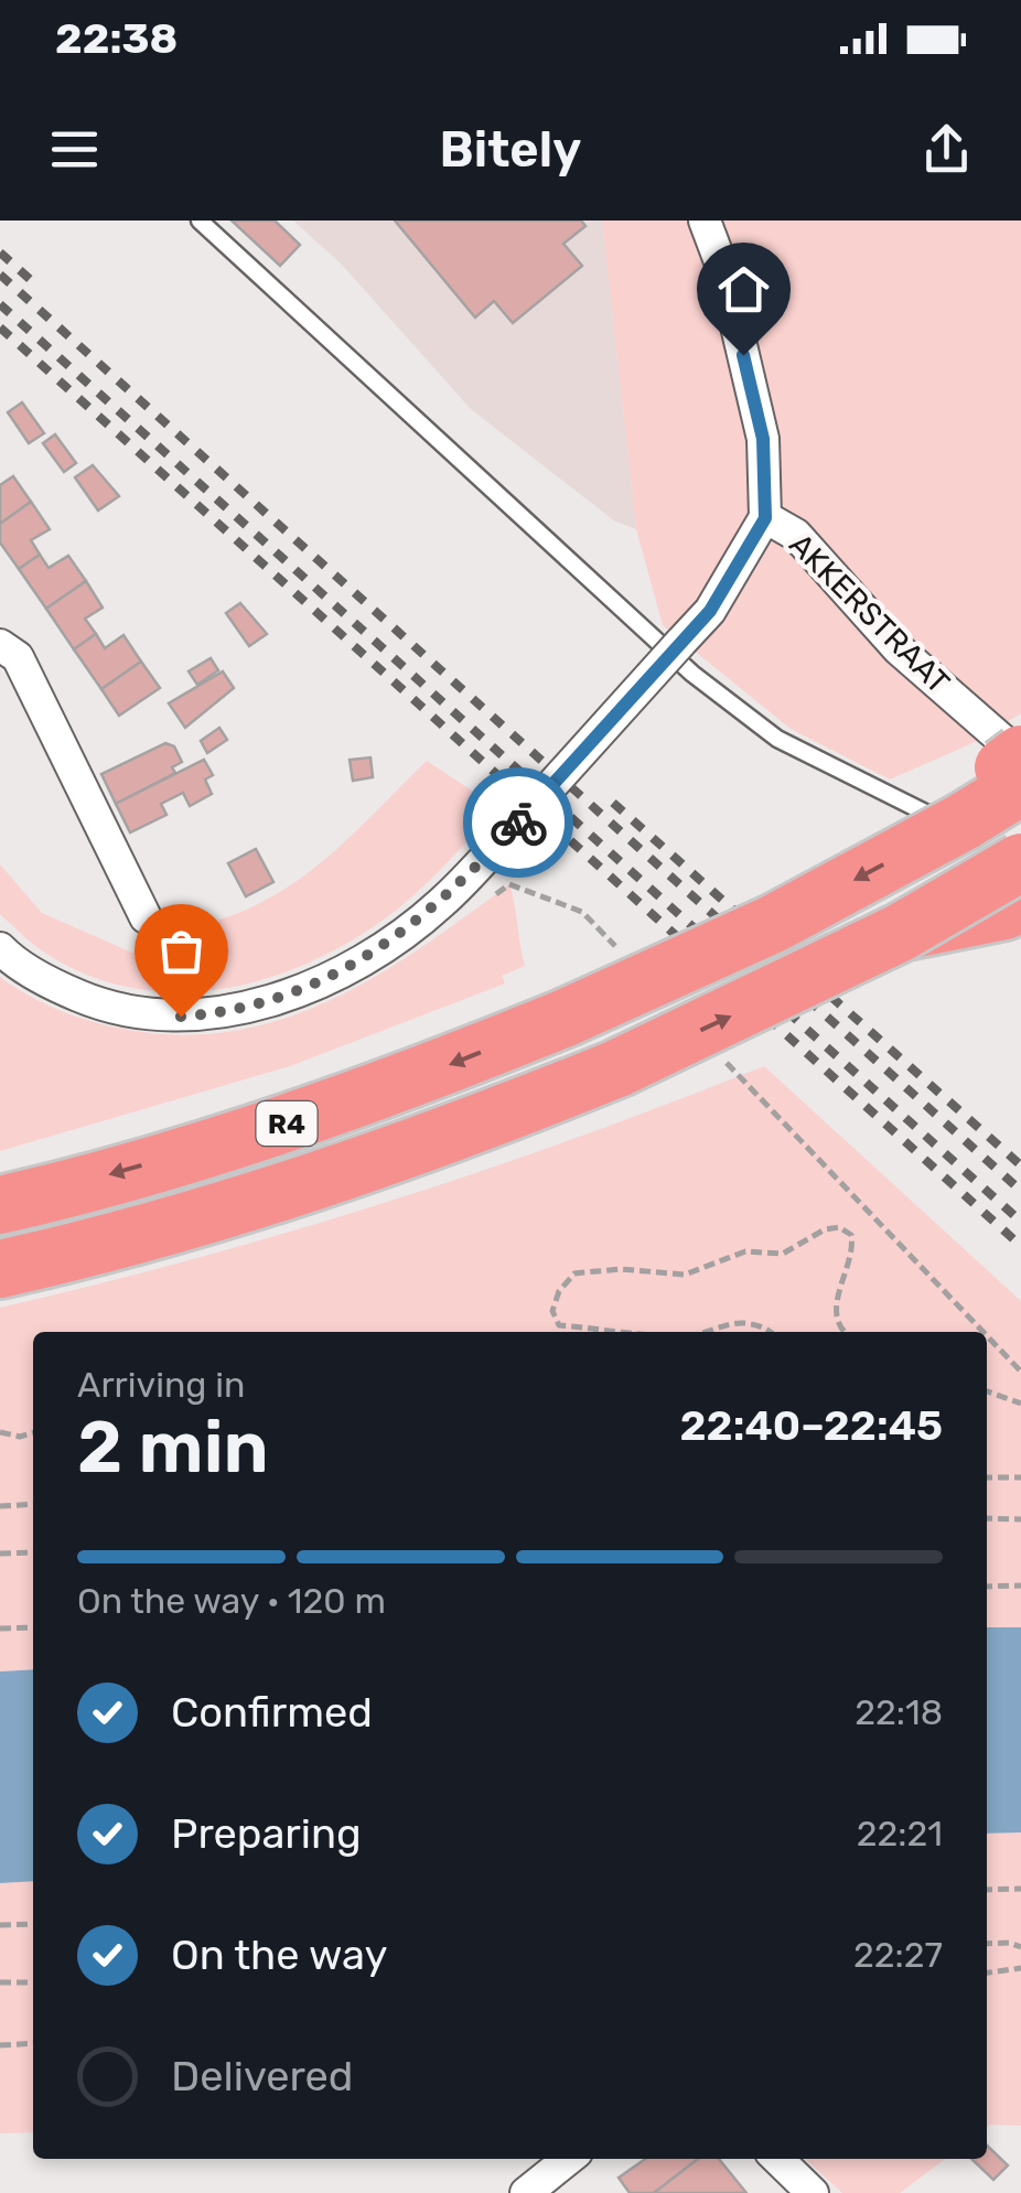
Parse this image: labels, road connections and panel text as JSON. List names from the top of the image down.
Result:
{
  "streets": {
    "highway": ["R4"],
    "street": ["AKKERSTRAAT"]
  },
  "page": {
    "status": "22:38",
    "header": "Bitely",
    "heading": ["2 min", "Arriving in", "22:40–22:45"],
    "bar": "On the way · 120 m",
    "list": [
      ["Confirmed", "22:18"],
      ["Preparing", "22:21"],
      ["On the way", "22:27"],
      "Delivered"
    ]
  }
}
